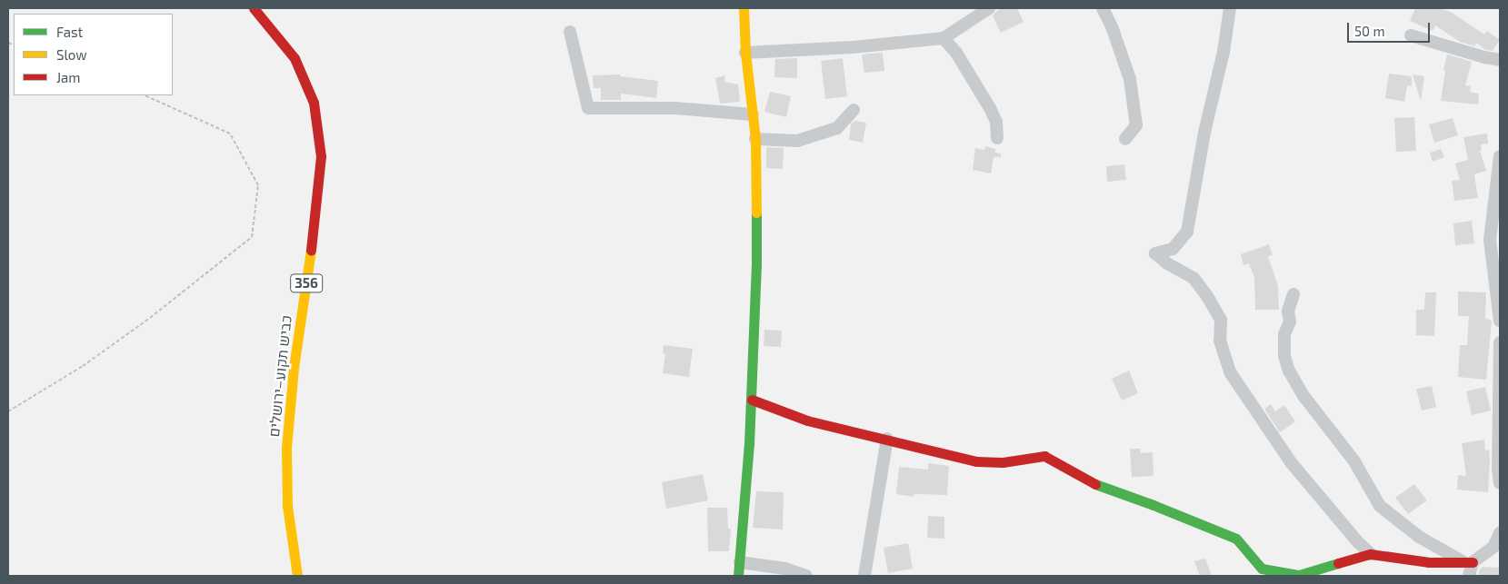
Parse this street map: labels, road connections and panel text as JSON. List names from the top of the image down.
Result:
{
  "streets": {
    "street": ["356", "כביש תקוע–ירושלים"]
  },
  "legend": ["Fast", "Slow", "Jam"],
  "scale_bar": "50 m"
}
